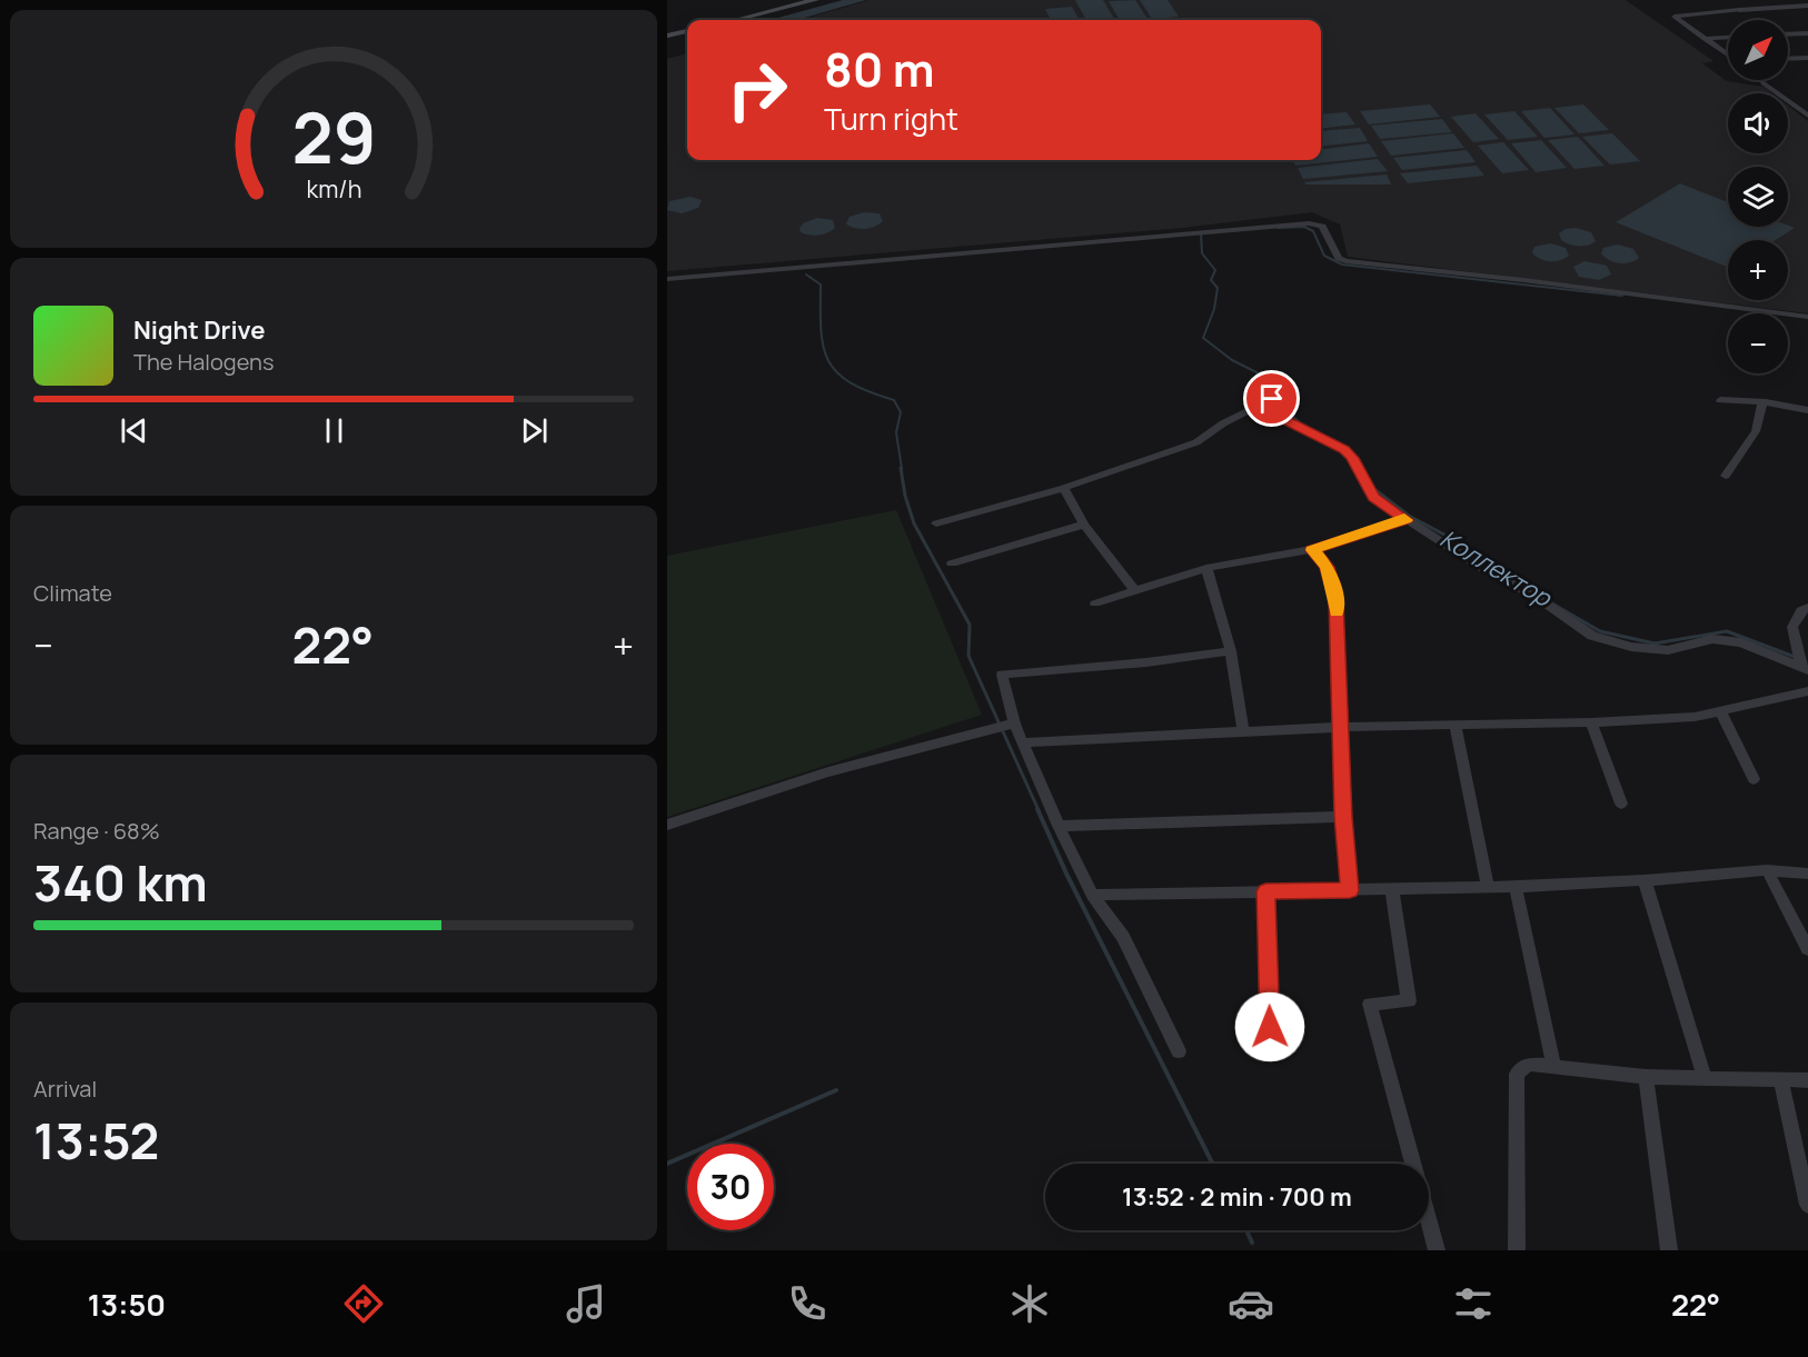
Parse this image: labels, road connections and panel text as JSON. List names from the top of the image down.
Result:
{
  "water": ["Коллектор"],
  "north": "top right",
  "page": {
    "map_buttons": ["+", "−"],
    "turn": ["80 m", "Turn right"],
    "song": ["Night Drive", "The Halogens"],
    "tile": [
      "Climate",
      ["Range · 68%", "340 km"],
      ["Arrival", "13:52"]
    ],
    "heat": ["−", "22°", "+"],
    "limit": "30",
    "trip": "13:52 · 2 min · 700 m",
    "tabs": ["13:50", "22°"],
    "gauge": ["29", "km/h"]
  }
}
